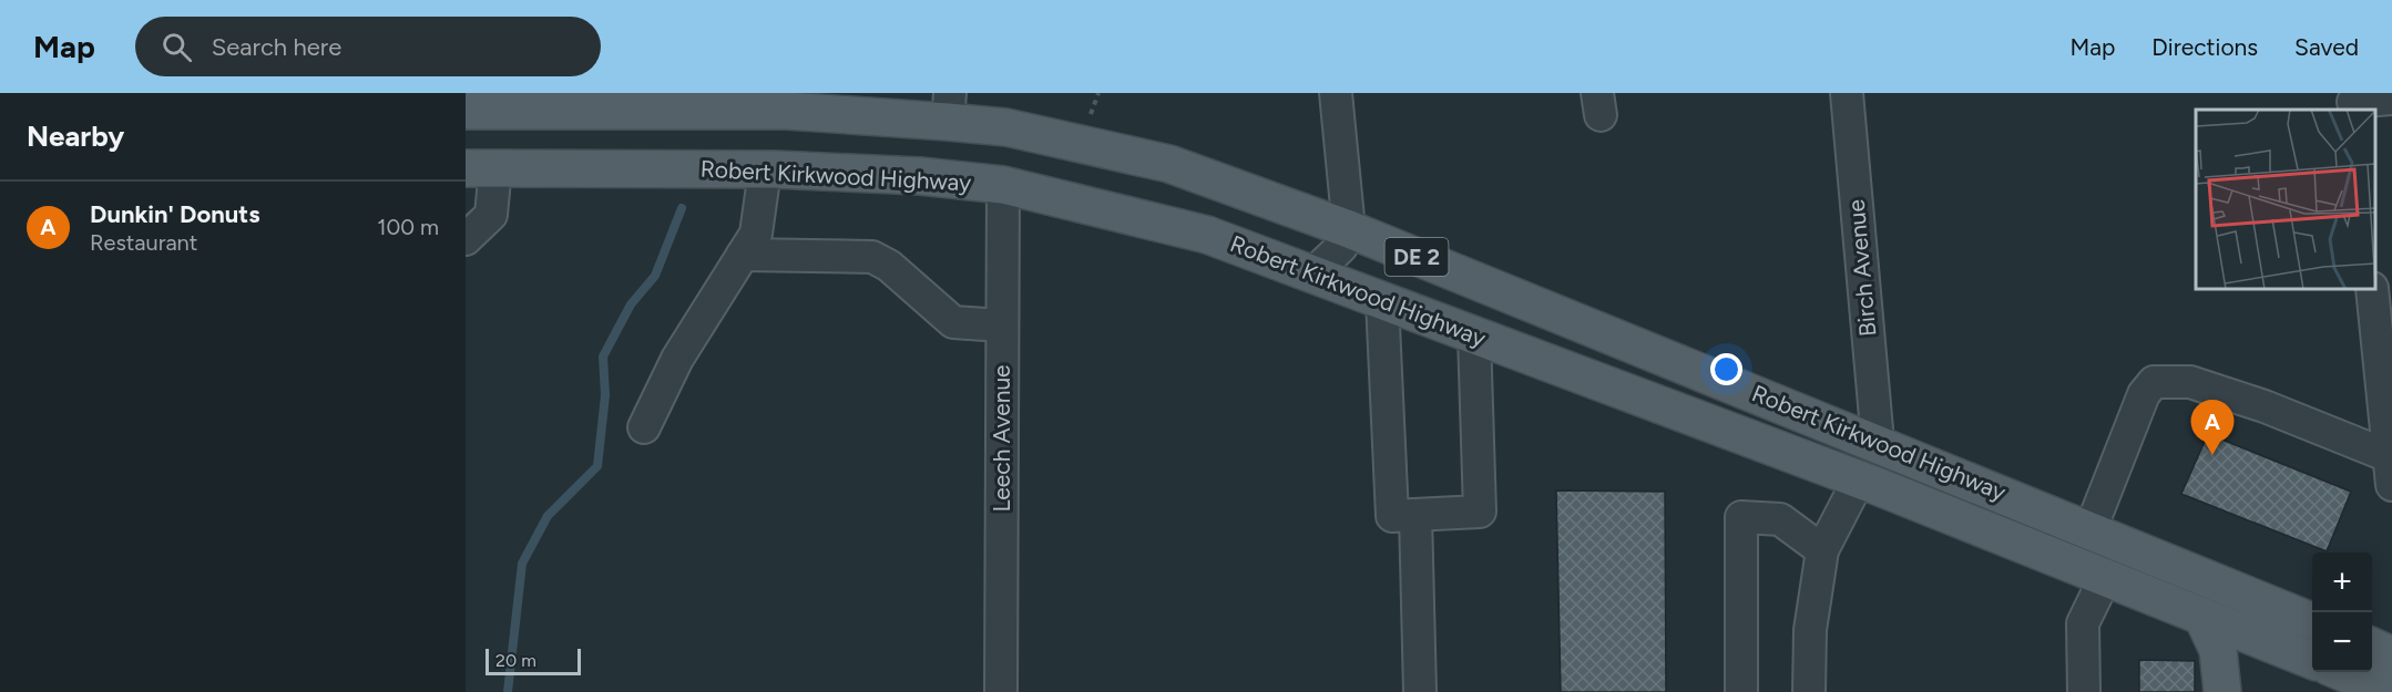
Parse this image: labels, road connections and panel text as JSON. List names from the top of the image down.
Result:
{
  "streets": {
    "main road": ["Robert Kirkwood Highway", "DE 2"],
    "street": ["Birch Avenue", "Leech Avenue"]
  },
  "crossings": [
    ["Robert Kirkwood Highway", "Birch Avenue"],
    ["Robert Kirkwood Highway", "Leech Avenue"]
  ],
  "scale_bar": "20 m",
  "page": {
    "header": "Map",
    "search": "Search here",
    "nav": ["Map", "Directions", "Saved"],
    "heading": "Nearby",
    "list": [
      {
        "mark": "A",
        "name": "Dunkin' Donuts",
        "note": "Restaurant",
        "value": "100 m"
      }
    ],
    "pins": "A",
    "map_buttons": ["+", "−"],
    "scale": "20 m"
  }
}
